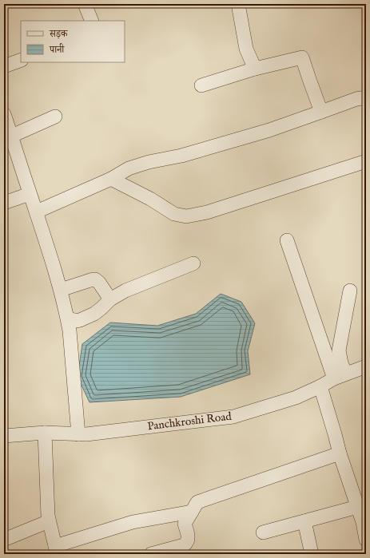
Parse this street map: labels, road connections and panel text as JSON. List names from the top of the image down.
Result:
{
  "streets": {
    "street": ["Panchkroshi Road"]
  },
  "legend": ["सड़क", "पानी"]
}
